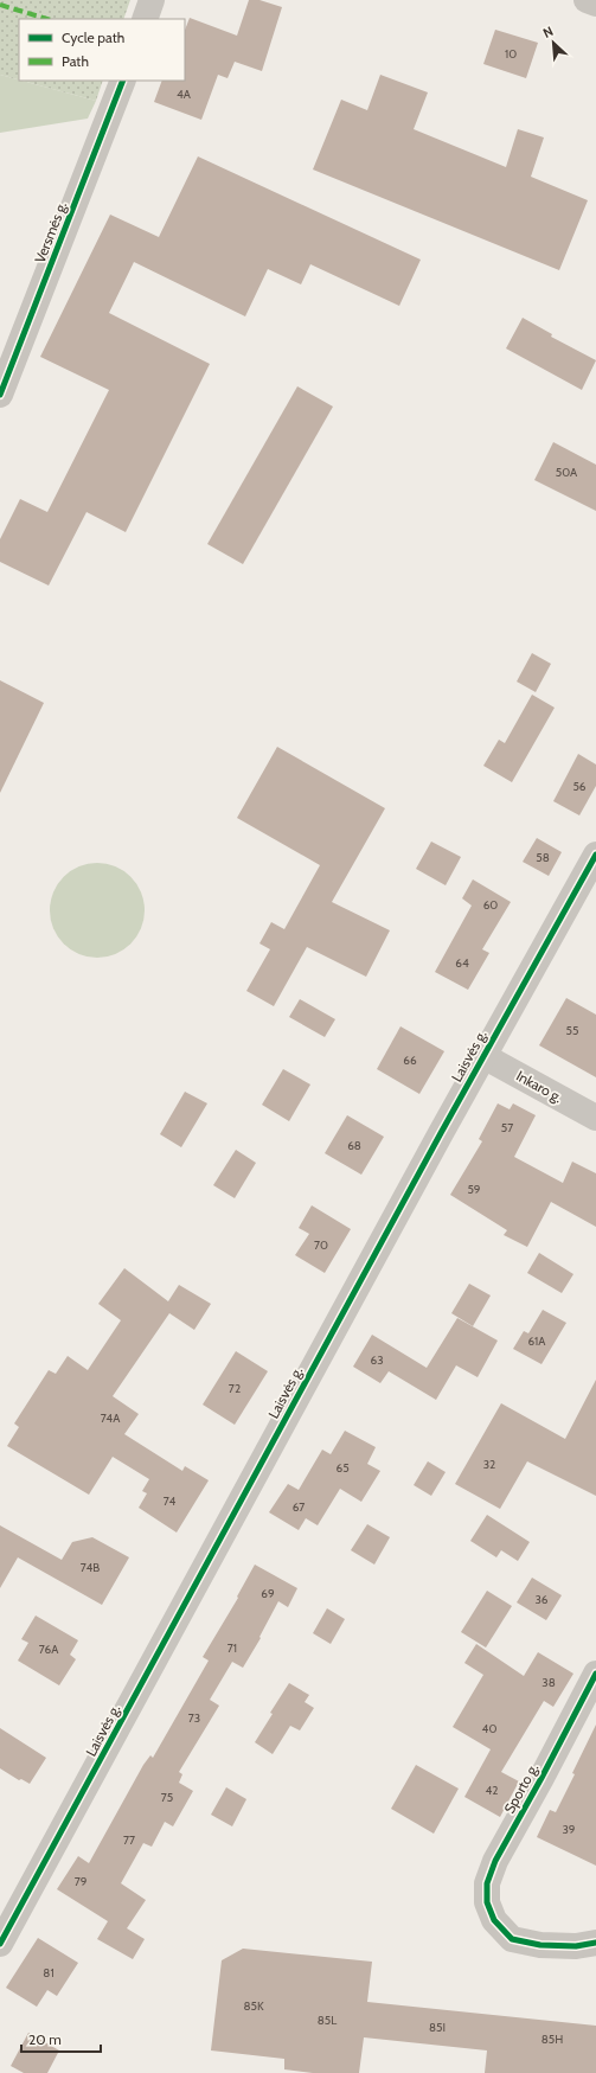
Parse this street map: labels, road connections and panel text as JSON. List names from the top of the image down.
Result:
{
  "streets": {
    "street": [
      "Versmės g.",
      "Laisvės g.",
      "Inkaro g.",
      "Sporto g."
    ]
  },
  "crossings": [
    ["Laisvės g.", "Inkaro g."]
  ],
  "house_numbers": [
    "10",
    "4A",
    "50A",
    "56",
    "58",
    "60",
    "64",
    "55",
    "66",
    "57",
    "68",
    "59",
    "70",
    "61A",
    "63",
    "72",
    "74A",
    "32",
    "65",
    "74",
    "67",
    "74B",
    "69",
    "36",
    "71",
    "76A",
    "38",
    "73",
    "40",
    "42",
    "75",
    "39",
    "77",
    "79",
    "81",
    "85K",
    "85L",
    "85I",
    "85H"
  ],
  "legend": ["Cycle path", "Path"],
  "scale_bar": "20 m",
  "north": "top left"
}
